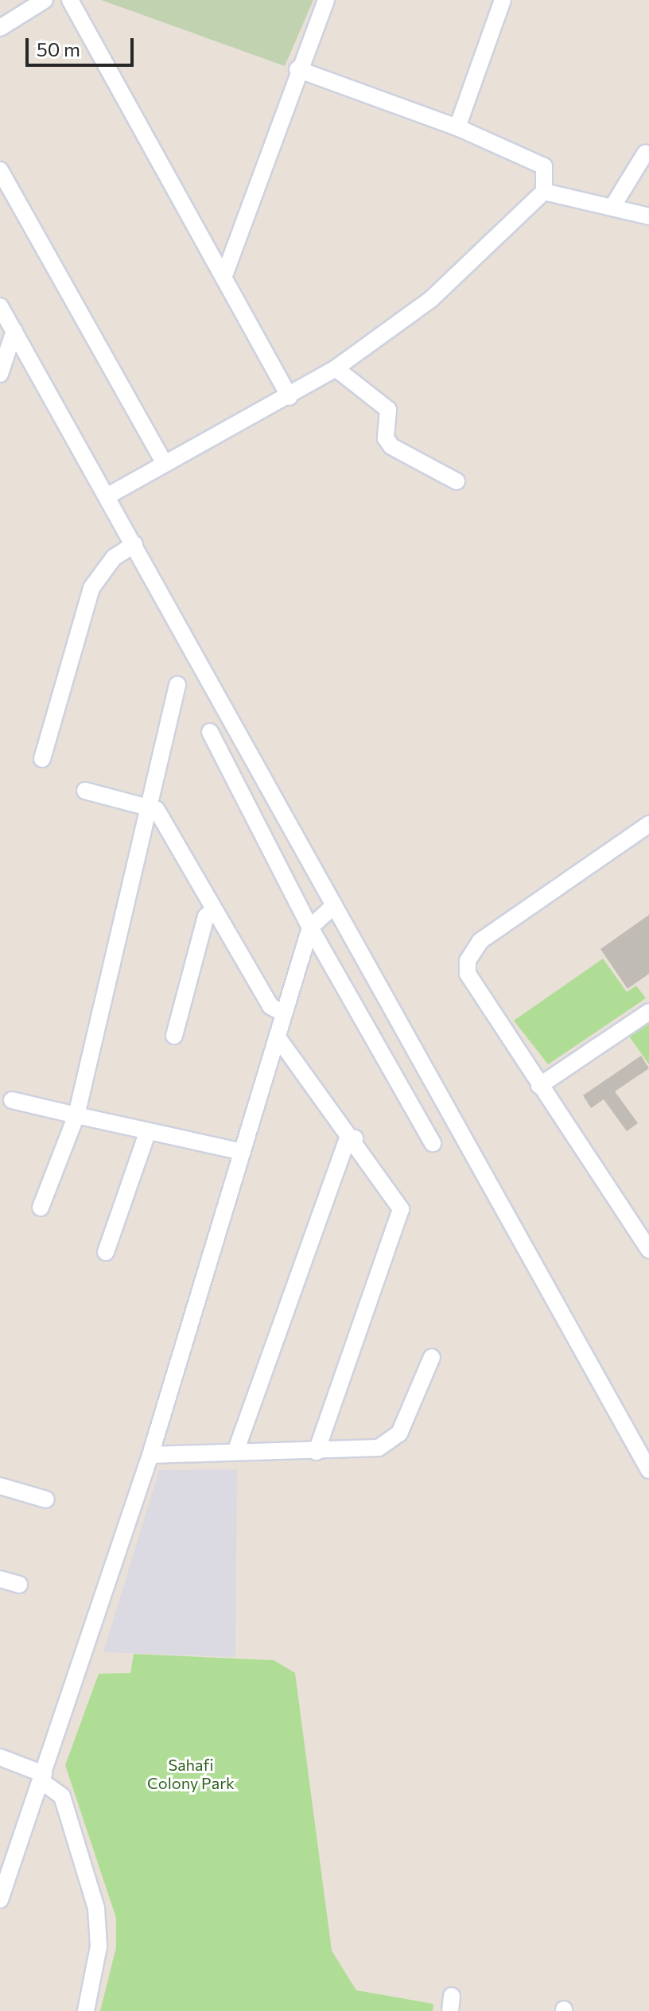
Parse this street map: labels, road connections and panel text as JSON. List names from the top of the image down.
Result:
{
  "parks": ["Sahafi Colony Park"],
  "scale_bar": "50 m"
}
